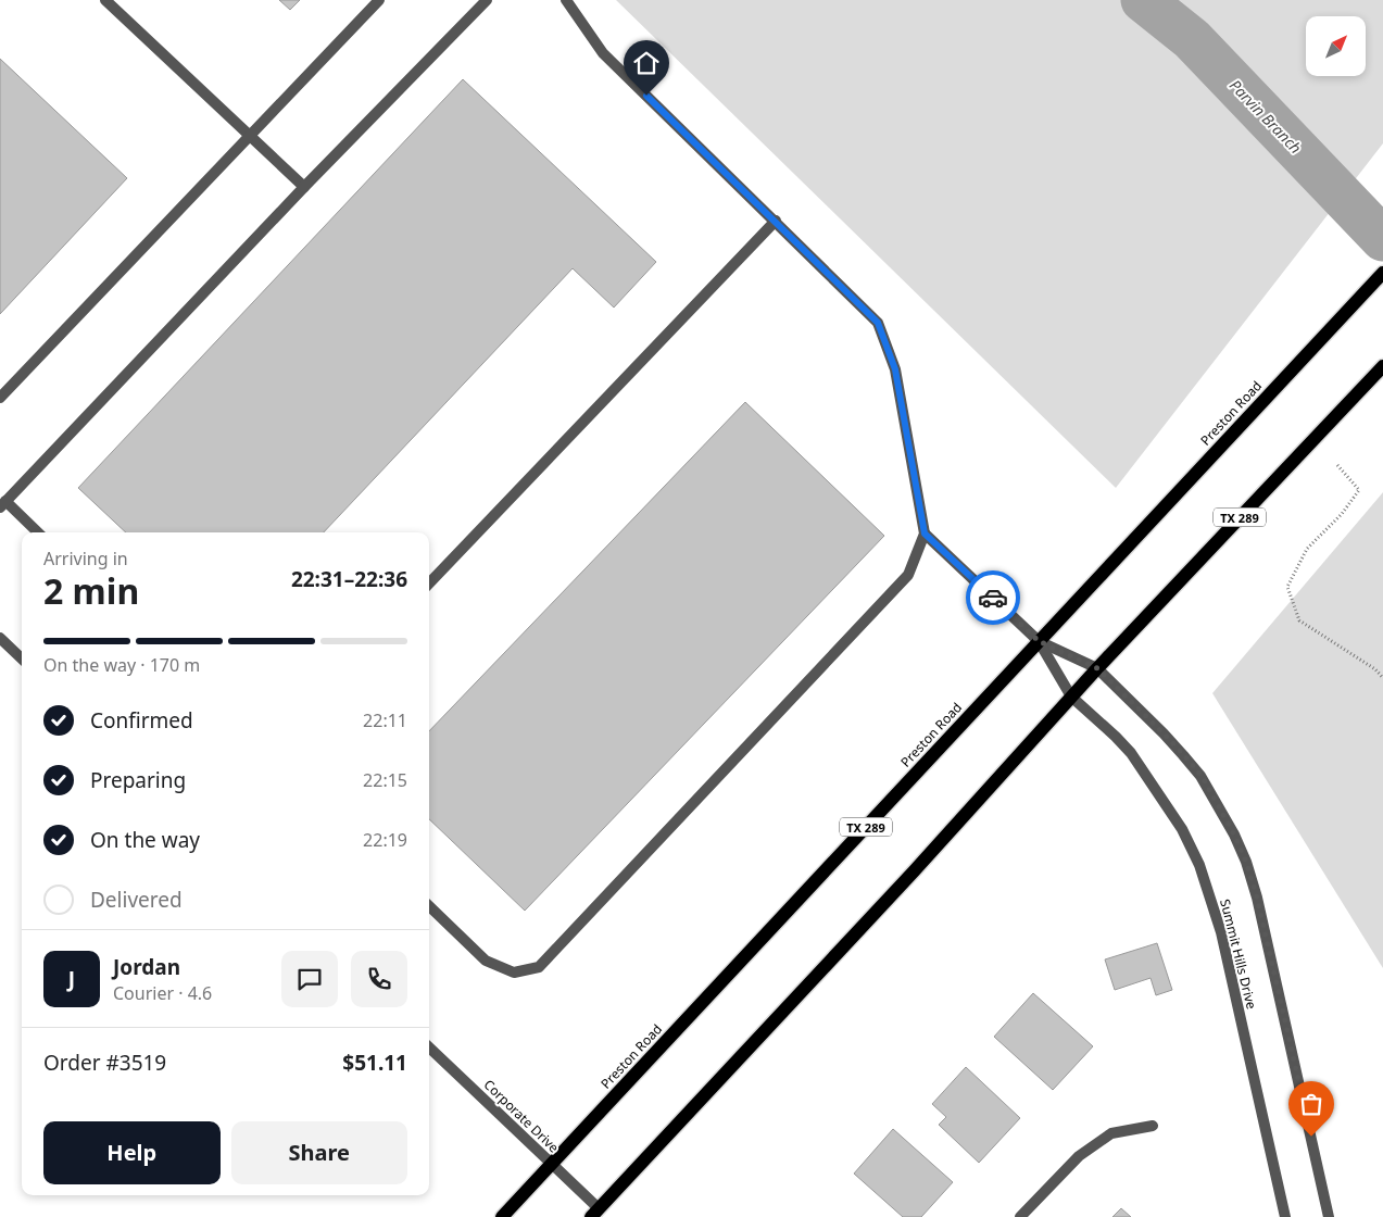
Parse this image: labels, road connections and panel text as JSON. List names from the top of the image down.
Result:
{
  "streets": {
    "main road": ["Preston Road", "TX 289"],
    "street": ["Summit Hills Drive", "Corporate Drive"]
  },
  "crossings": [
    ["Preston Road", "Summit Hills Drive"],
    ["Preston Road", "Corporate Drive"],
    ["TX 289", "Summit Hills Drive"],
    ["TX 289", "Corporate Drive"]
  ],
  "water": ["Parvin Branch"],
  "north": "top right",
  "page": {
    "heading": ["2 min", "Arriving in", "22:31–22:36"],
    "panel": [
      "Jordan",
      "Courier · 4.6",
      "Order #3519",
      "$51.11"
    ],
    "bar": "On the way · 170 m",
    "list": [
      ["Confirmed", "22:11"],
      ["Preparing", "22:15"],
      ["On the way", "22:19"],
      "Delivered"
    ],
    "round": "J",
    "buttons": ["Help", "Share"]
  }
}
